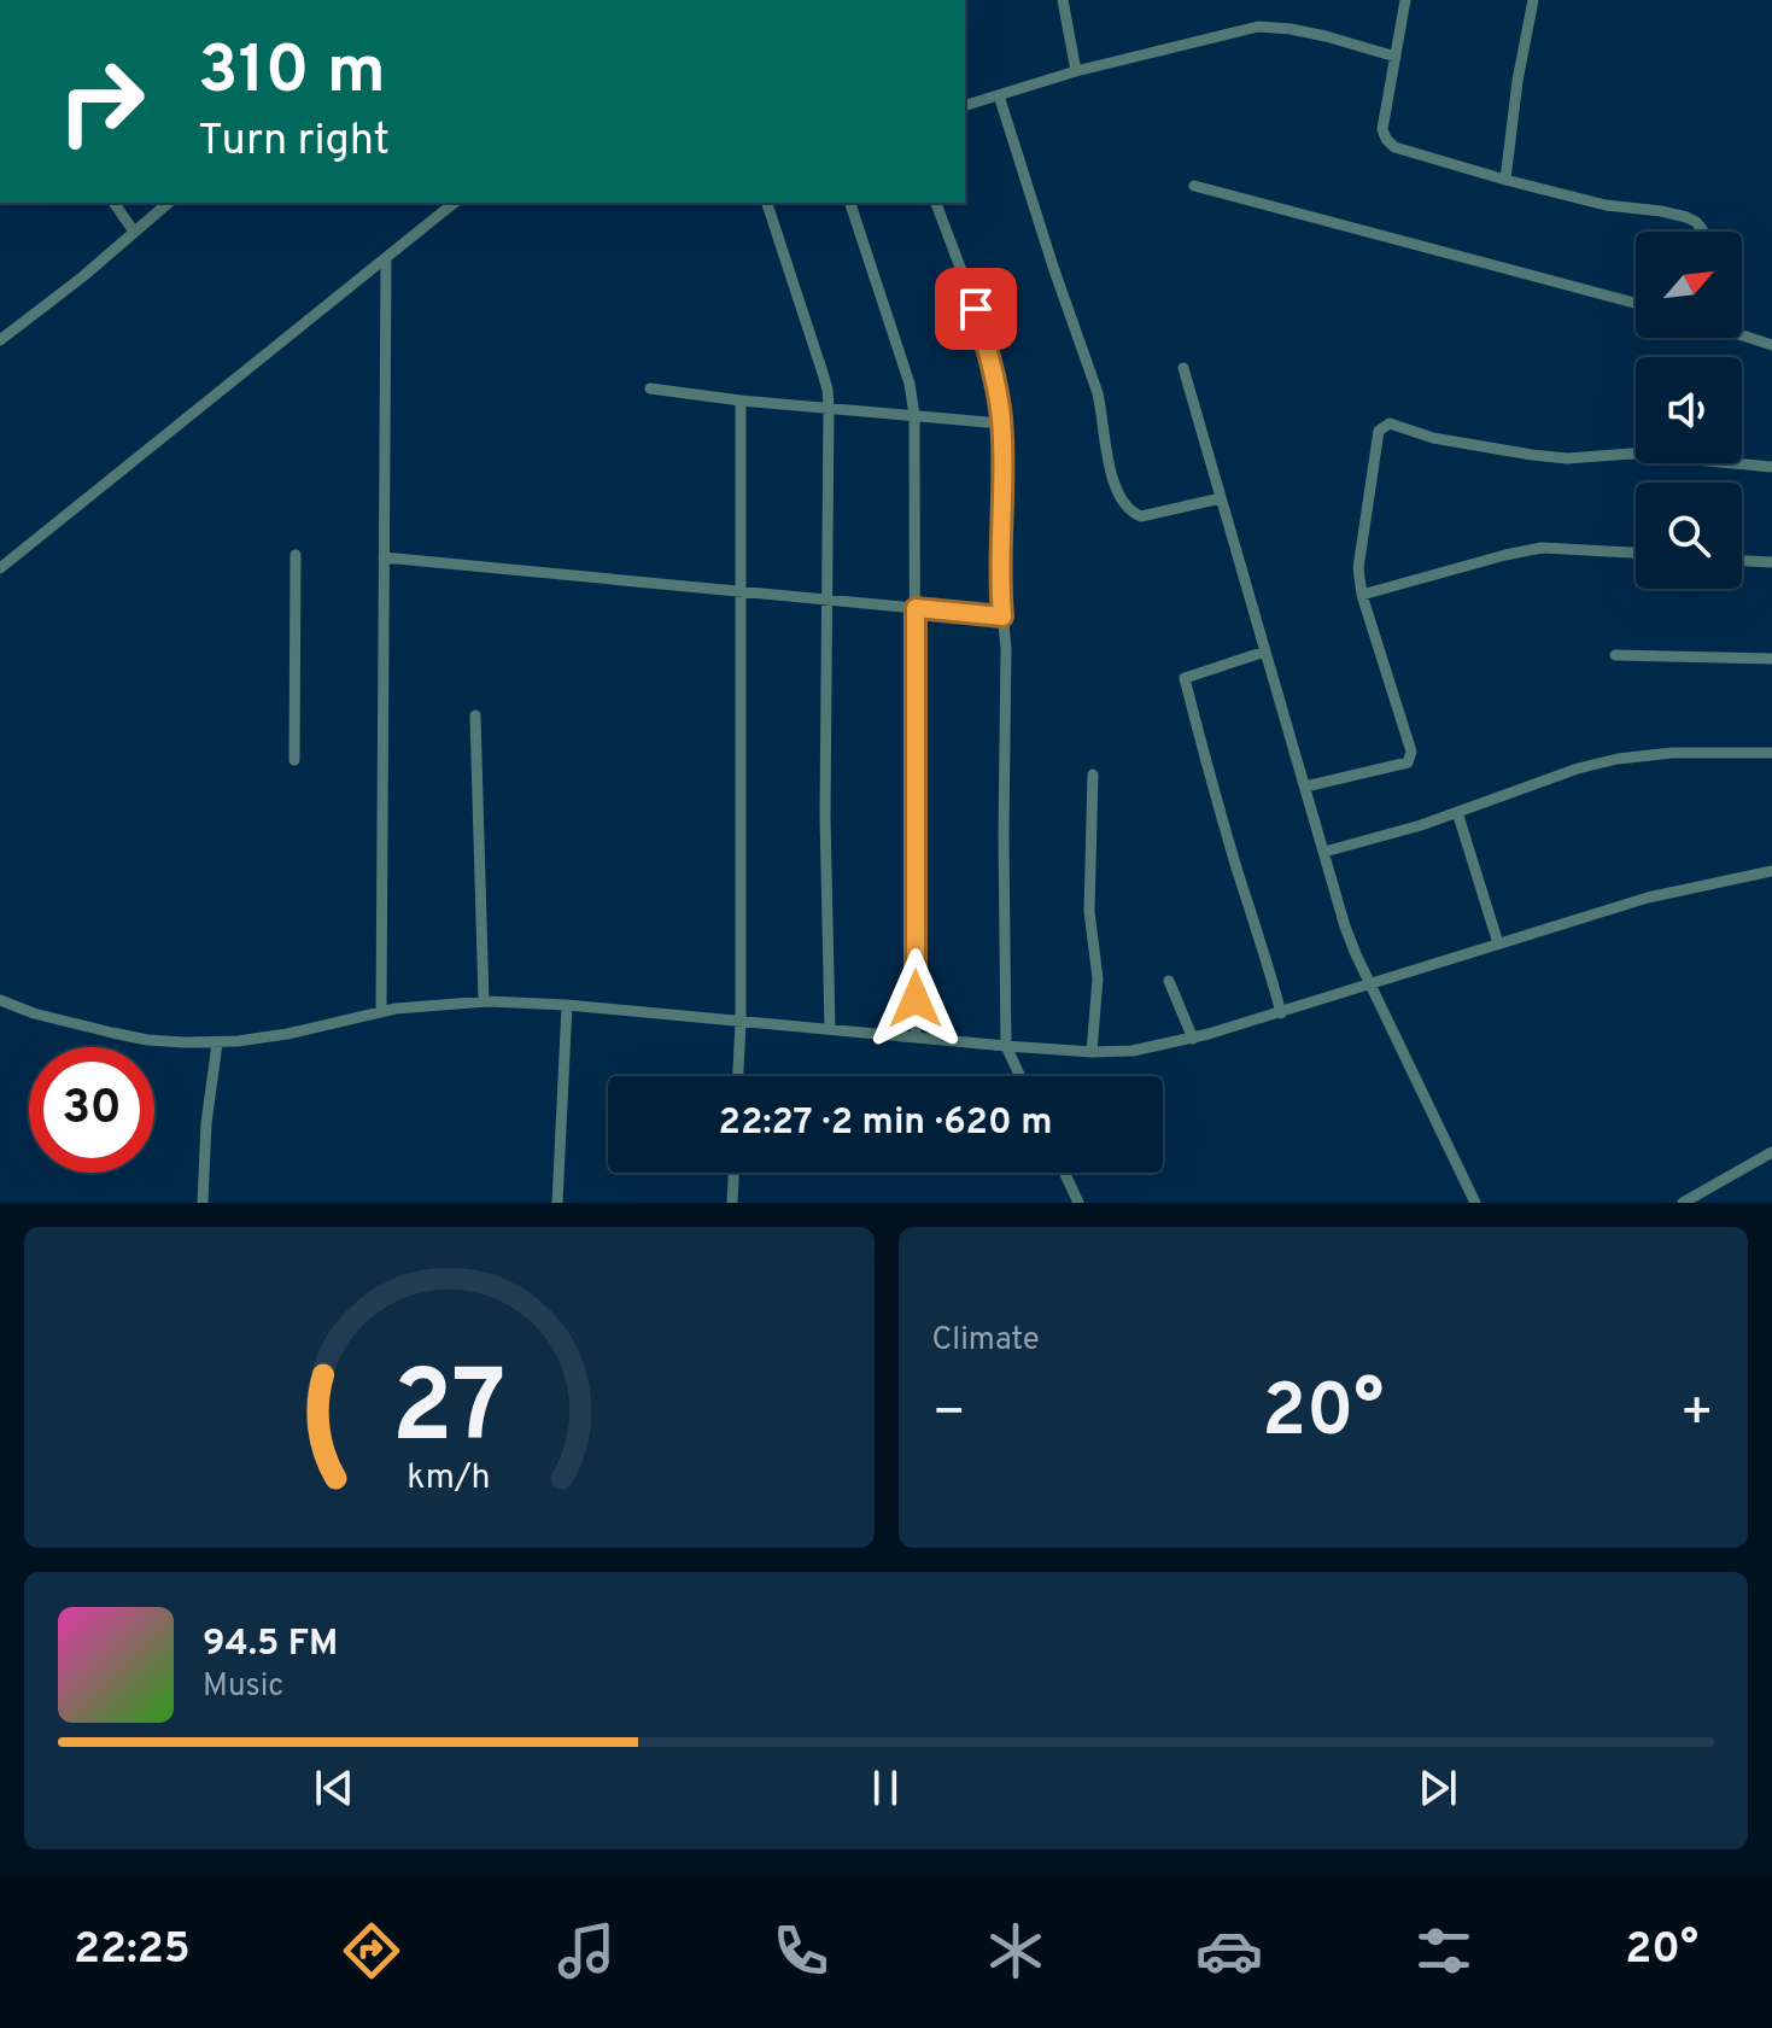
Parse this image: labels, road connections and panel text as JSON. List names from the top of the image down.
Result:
{
  "north": "top right",
  "page": {
    "turn": ["310 m", "Turn right"],
    "limit": "30",
    "trip": "22:27 · 2 min · 620 m",
    "tile": "Climate",
    "heat": ["−", "20°", "+"],
    "song": ["94.5 FM", "Music"],
    "tabs": ["22:25", "20°"],
    "gauge": ["27", "km/h"]
  }
}
